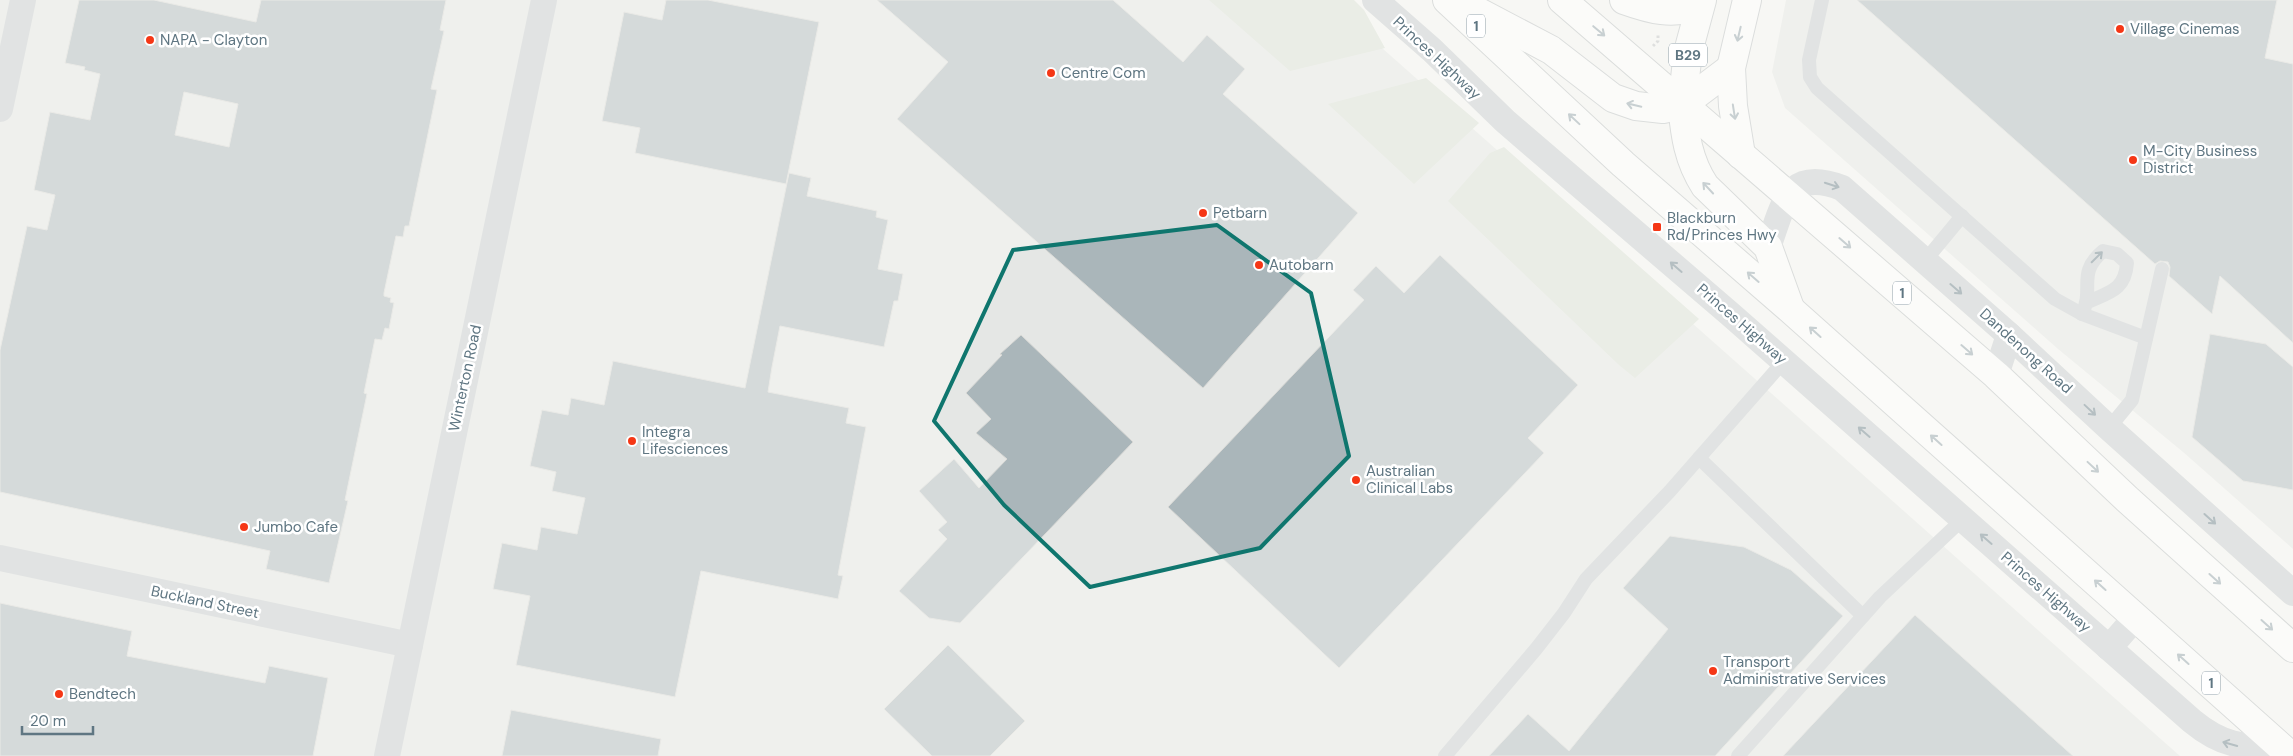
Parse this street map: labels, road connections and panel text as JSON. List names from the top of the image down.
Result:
{
  "streets": {
    "main road": ["1", "B29", "Princes Highway"],
    "street": ["Dandenong Road", "Winterton Road", "Buckland Street"]
  },
  "crossings": [
    ["1", "B29"],
    ["1", "Dandenong Road"],
    ["Winterton Road", "Buckland Street"]
  ],
  "one_way": ["Princes Highway", "Dandenong Road"],
  "places": {
    "other": [
      "Village Cinemas",
      "NAPA - Clayton",
      "Centre Com",
      "M-City Business District",
      "Petbarn",
      "Autobarn",
      "Integra Lifesciences",
      "Australian Clinical Labs",
      "Jumbo Cafe",
      "Transport Administrative Services",
      "Bendtech"
    ],
    "transit": ["Blackburn Rd/Princes Hwy"]
  },
  "scale_bar": "20 m"
}
